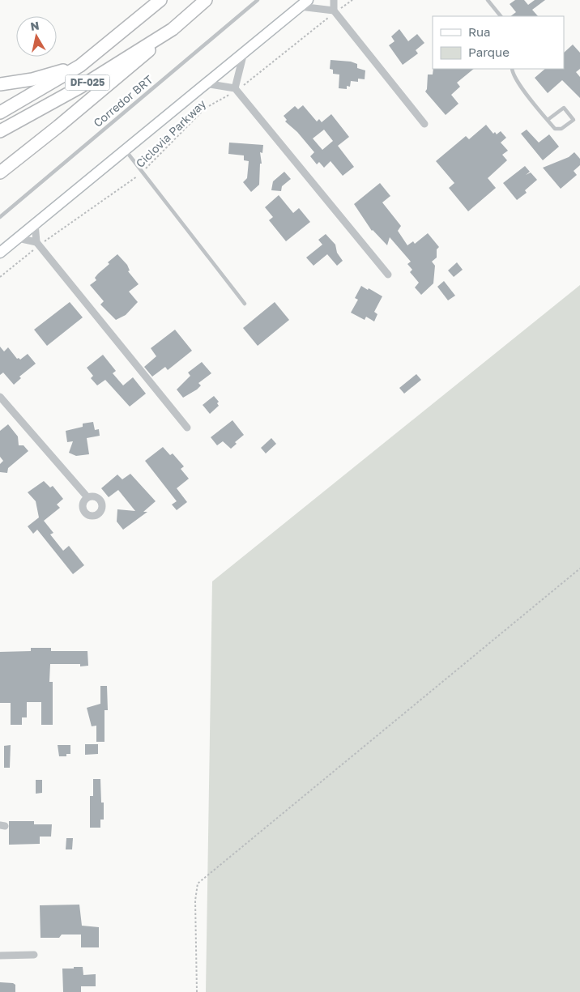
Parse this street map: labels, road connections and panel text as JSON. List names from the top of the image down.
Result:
{
  "streets": {
    "highway": ["DF-025"],
    "lane": ["Corredor BRT"],
    "path": ["Ciclovia Parkway"]
  },
  "legend": ["Rua", "Parque"],
  "north": "top"
}
